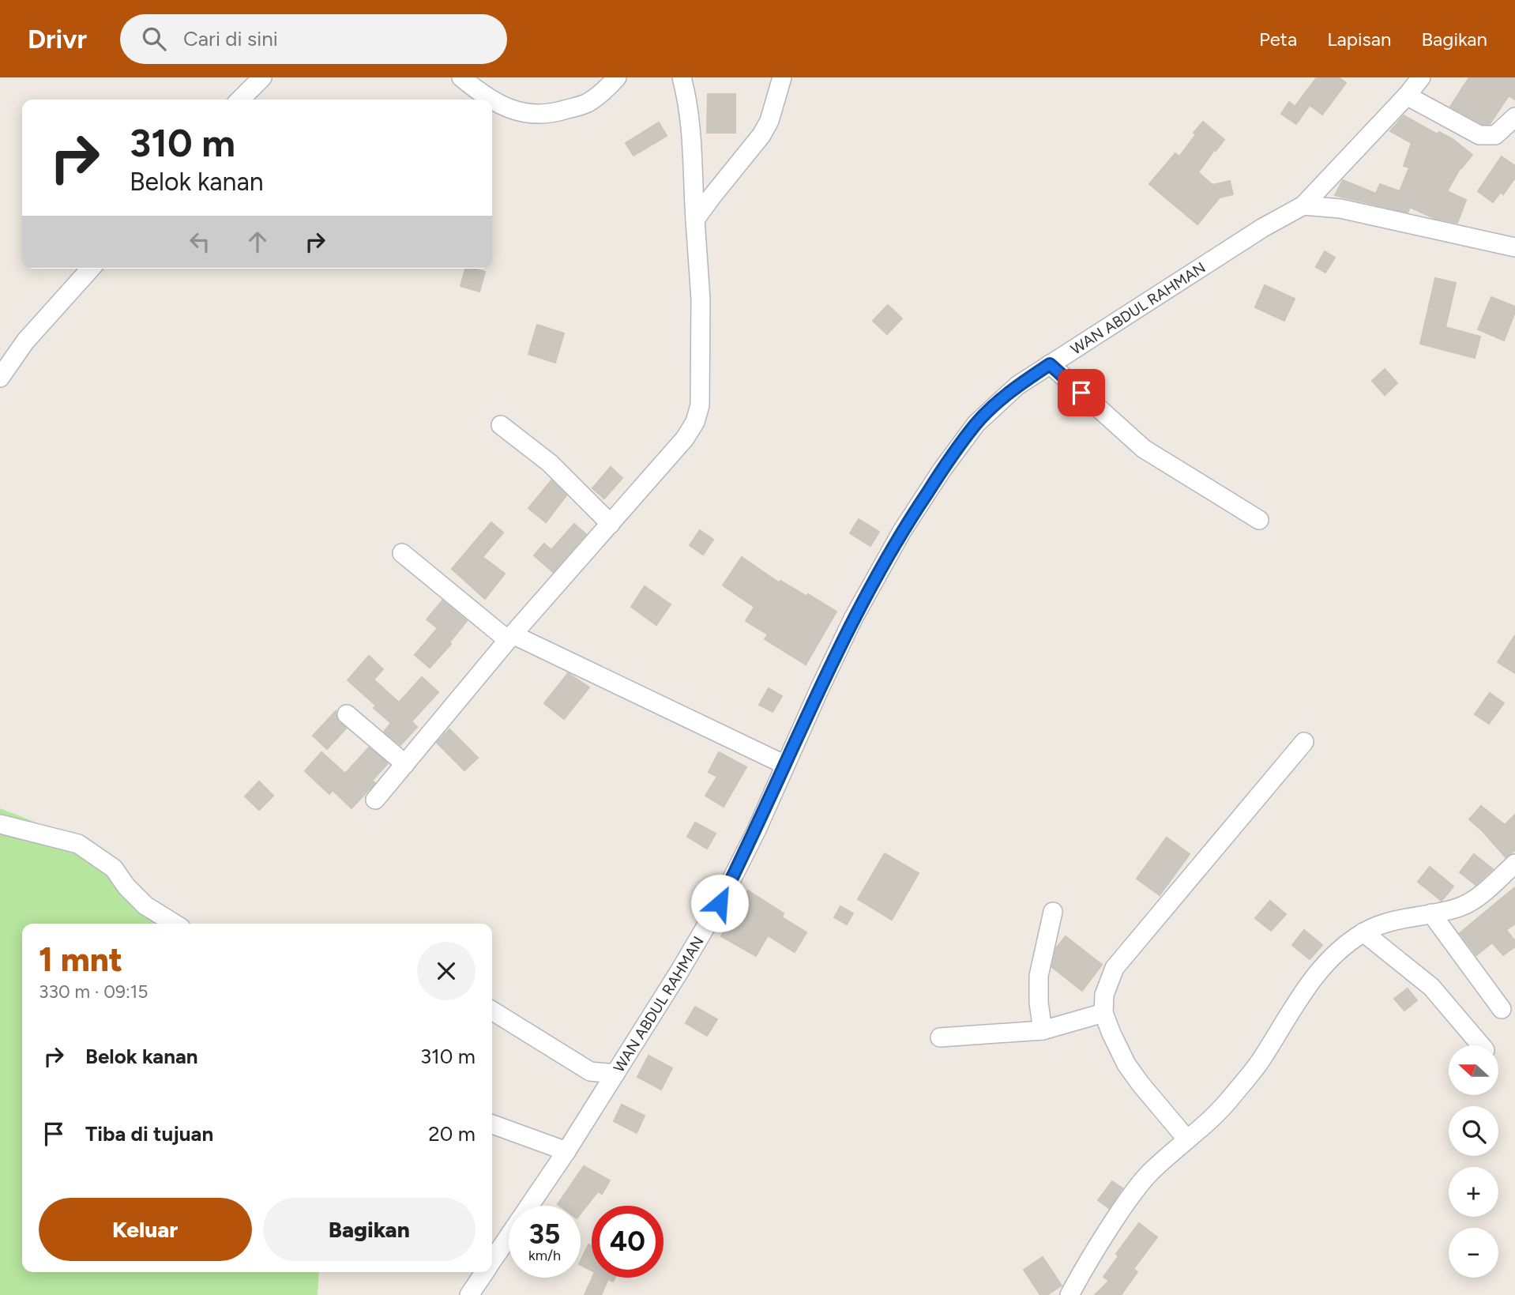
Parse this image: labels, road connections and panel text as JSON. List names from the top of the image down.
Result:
{
  "streets": {
    "street": ["WAN ABDUL RAHMAN"]
  },
  "north": "left",
  "page": {
    "header": "Drivr",
    "search": "Cari di sini",
    "nav": ["Peta", "Lapisan", "Bagikan"],
    "turn": ["310 m", "Belok kanan"],
    "heading": ["1 mnt", "330 m · 09:15"],
    "list": [
      {
        "name": "Belok kanan",
        "value": "310 m"
      },
      {
        "name": "Tiba di tujuan",
        "value": "20 m"
      }
    ],
    "map_buttons": ["+", "−"],
    "buttons": ["Keluar", "Bagikan"],
    "speed": "35 km/h",
    "limit": "40"
  }
}
